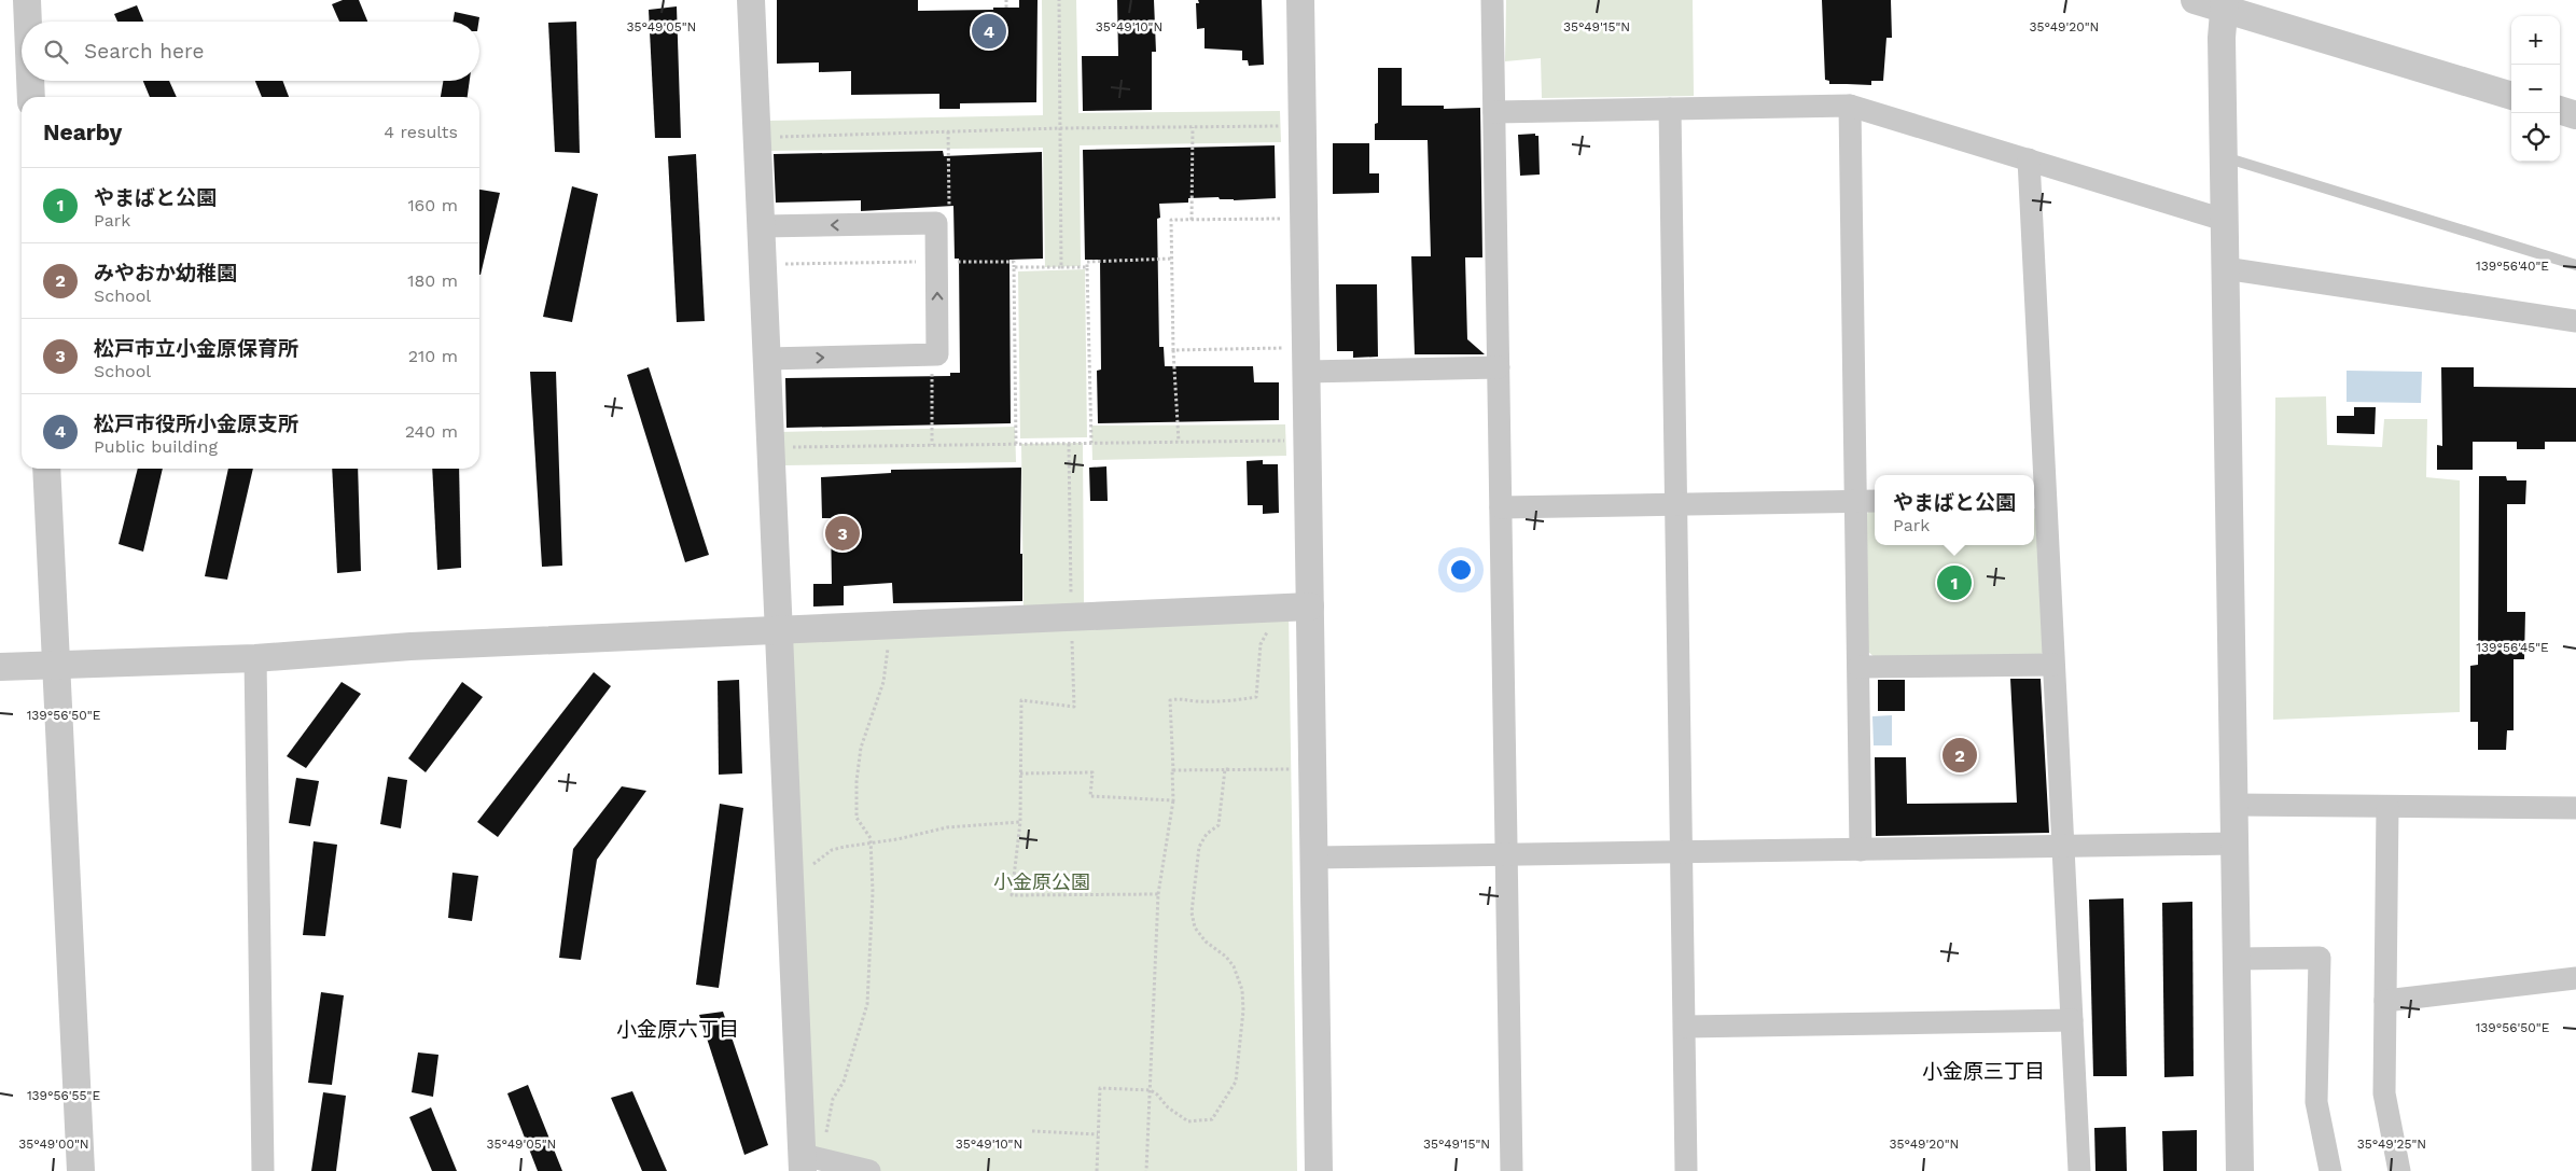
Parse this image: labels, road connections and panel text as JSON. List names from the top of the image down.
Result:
{
  "districts": ["小金原六丁目", "小金原三丁目"],
  "parks": ["小金原公園"],
  "page": {
    "pins": [
      "4",
      "3",
      "1",
      "2"
    ],
    "map_buttons": ["+", "−"],
    "search": "Search here",
    "heading": ["Nearby", "4 results"],
    "list": [
      {
        "mark": "1",
        "name": "やまばと公園",
        "note": "Park",
        "value": "160 m"
      },
      {
        "mark": "2",
        "name": "みやおか幼稚園",
        "note": "School",
        "value": "180 m"
      },
      {
        "mark": "3",
        "name": "松戸市立小金原保育所",
        "note": "School",
        "value": "210 m"
      },
      {
        "mark": "4",
        "name": "松戸市役所小金原支所",
        "note": "Public building",
        "value": "240 m"
      }
    ],
    "popup": ["やまばと公園", "Park"]
  },
  "coordinates": [
    "35°49'05\"N",
    "35°49'10\"N",
    "35°49'15\"N",
    "35°49'20\"N",
    "139°56'40\"E",
    "139°56'45\"E",
    "139°56'50\"E",
    "139°56'55\"E",
    "35°49'00\"N",
    "35°49'25\"N"
  ]
}
